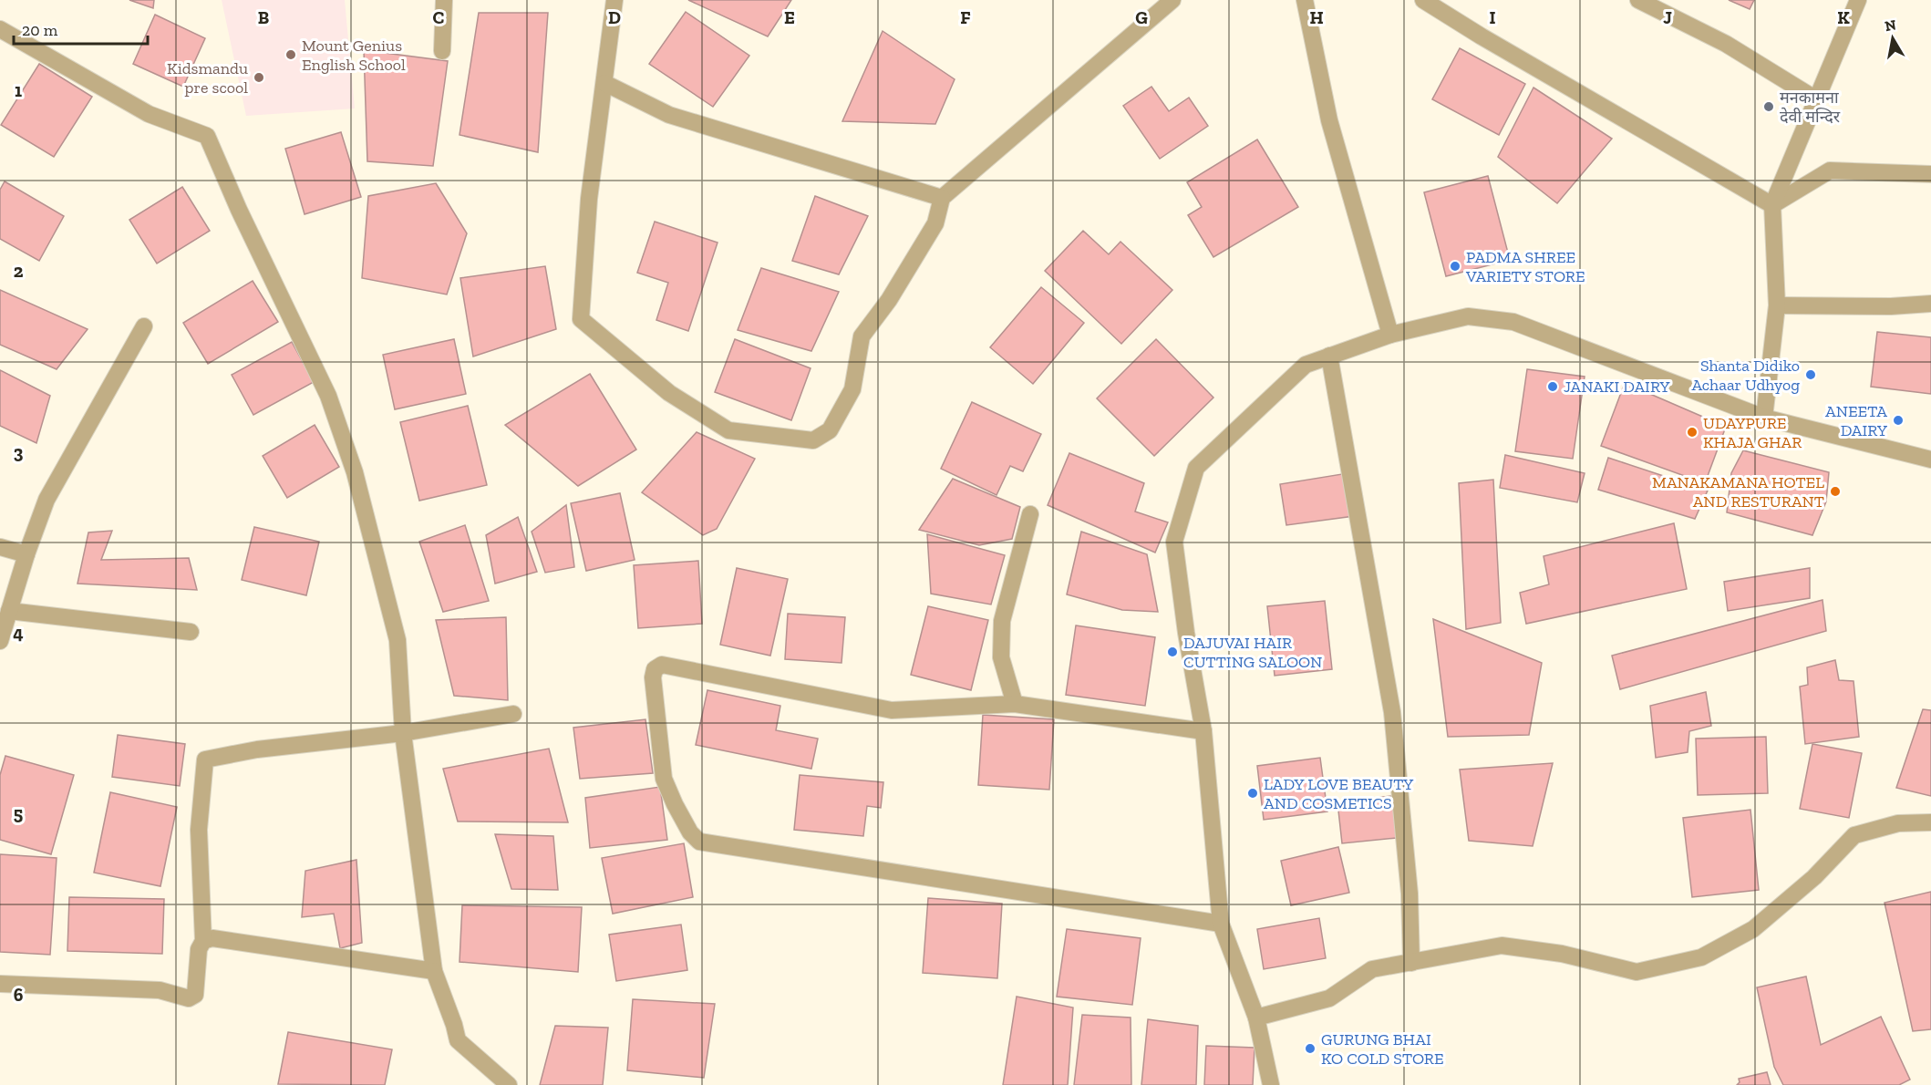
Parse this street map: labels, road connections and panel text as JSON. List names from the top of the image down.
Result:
{
  "places": [
    "Mount Genius English School",
    "Kidsmandu pre scool",
    "मनकामना देवी मन्दिर",
    "PADMA SHREE VARIETY STORE",
    "Shanta Didiko Achaar Udhyog",
    "JANAKI DAIRY",
    "ANEETA DAIRY",
    "UDAYPURE KHAJA GHAR",
    "MANAKAMANA HOTEL AND RESTURANT",
    "DAJUVAI HAIR CUTTING SALOON",
    "LADY LOVE BEAUTY AND COSMETICS",
    "GURUNG BHAI KO COLD STORE"
  ],
  "scale_bar": "20 m",
  "north": "top",
  "grid": {
    "columns": [
      "B",
      "C",
      "D",
      "E",
      "F",
      "G",
      "H",
      "I",
      "J",
      "K"
    ],
    "rows": [
      "1",
      "2",
      "3",
      "4",
      "5",
      "6"
    ]
  }
}
